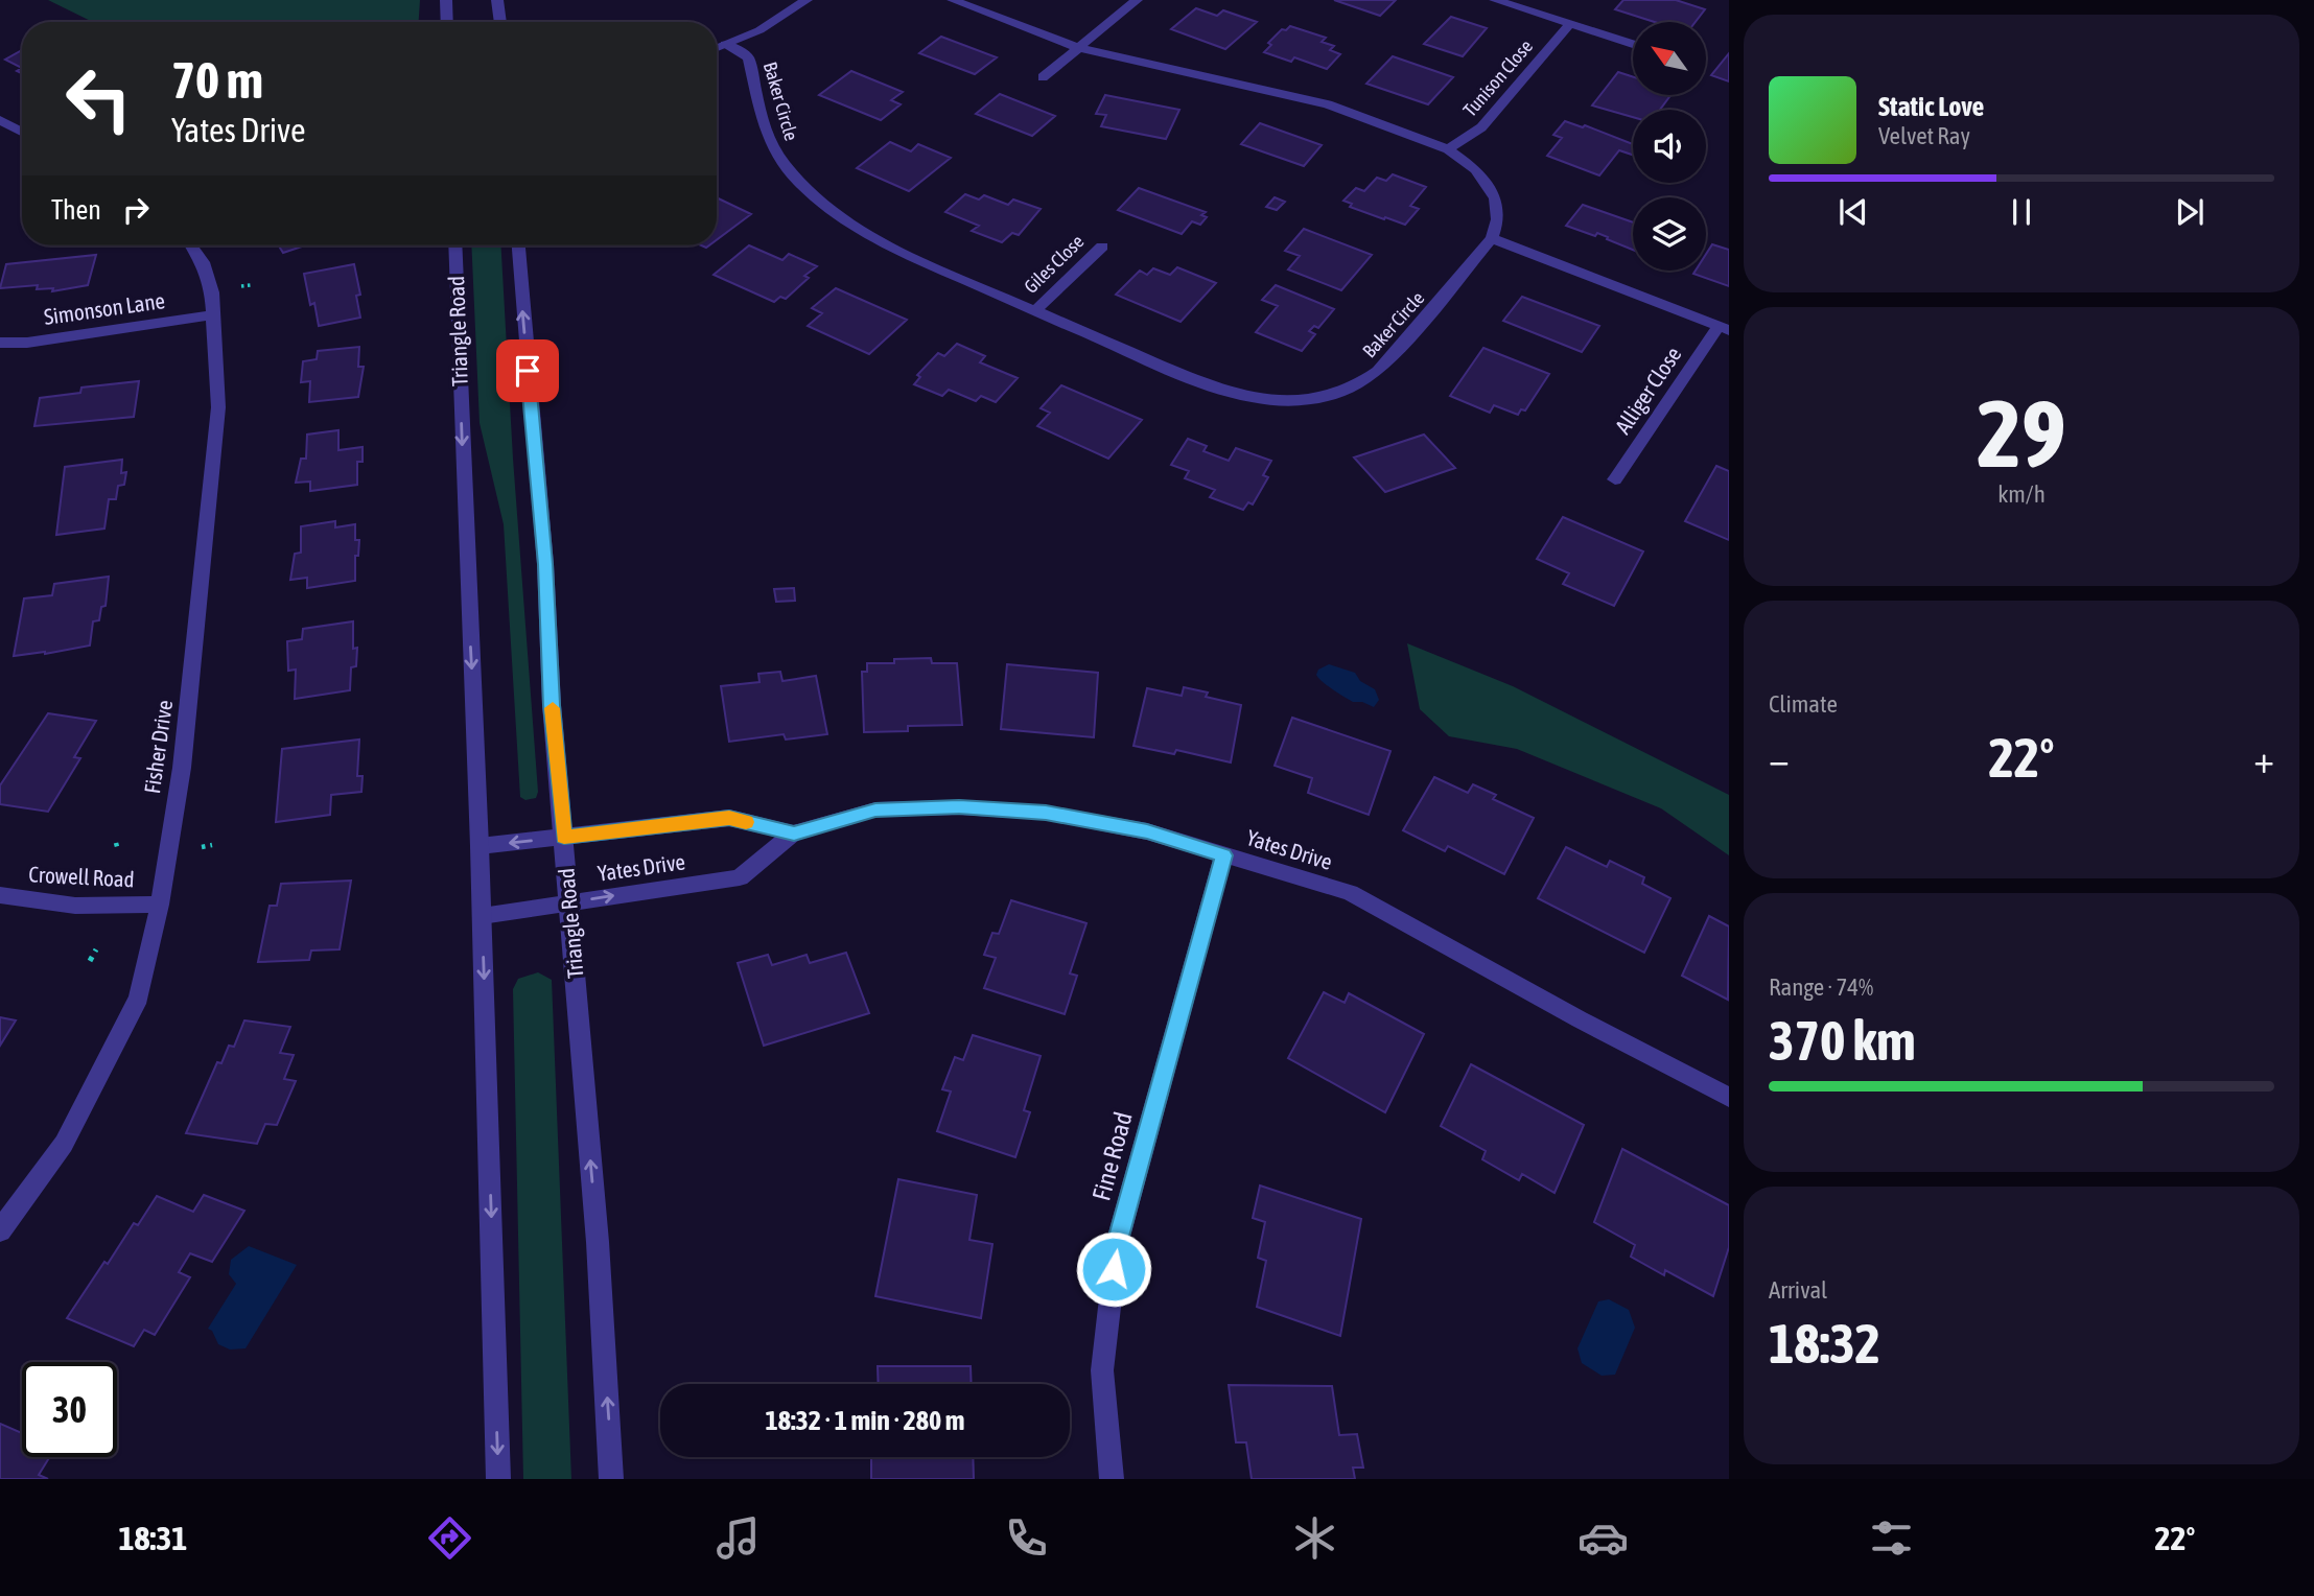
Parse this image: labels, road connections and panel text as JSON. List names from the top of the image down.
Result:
{
  "streets": {
    "street": [
      "Tunison Close",
      "Baker Circle",
      "Giles Close",
      "Simonson Lane",
      "Triangle Road",
      "Alliger Close",
      "Fisher Drive",
      "Yates Drive",
      "Crowell Road",
      "Fine Road"
    ]
  },
  "crossings": [
    ["Baker Circle", "Giles Close"],
    ["Simonson Lane", "Fisher Drive"],
    ["Triangle Road", "Yates Drive"],
    ["Fisher Drive", "Crowell Road"],
    ["Yates Drive", "Fine Road"]
  ],
  "north": "top left",
  "page": {
    "turn": ["70 m", "Yates Drive"],
    "song": ["Static Love", "Velvet Ray"],
    "then": "Then",
    "tile": [
      ["29", "km/h"],
      "Climate",
      ["Range · 74%", "370 km"],
      ["Arrival", "18:32"]
    ],
    "heat": ["−", "22°", "+"],
    "limit": "30",
    "trip": "18:32 · 1 min · 280 m",
    "tabs": ["18:31", "22°"]
  }
}
